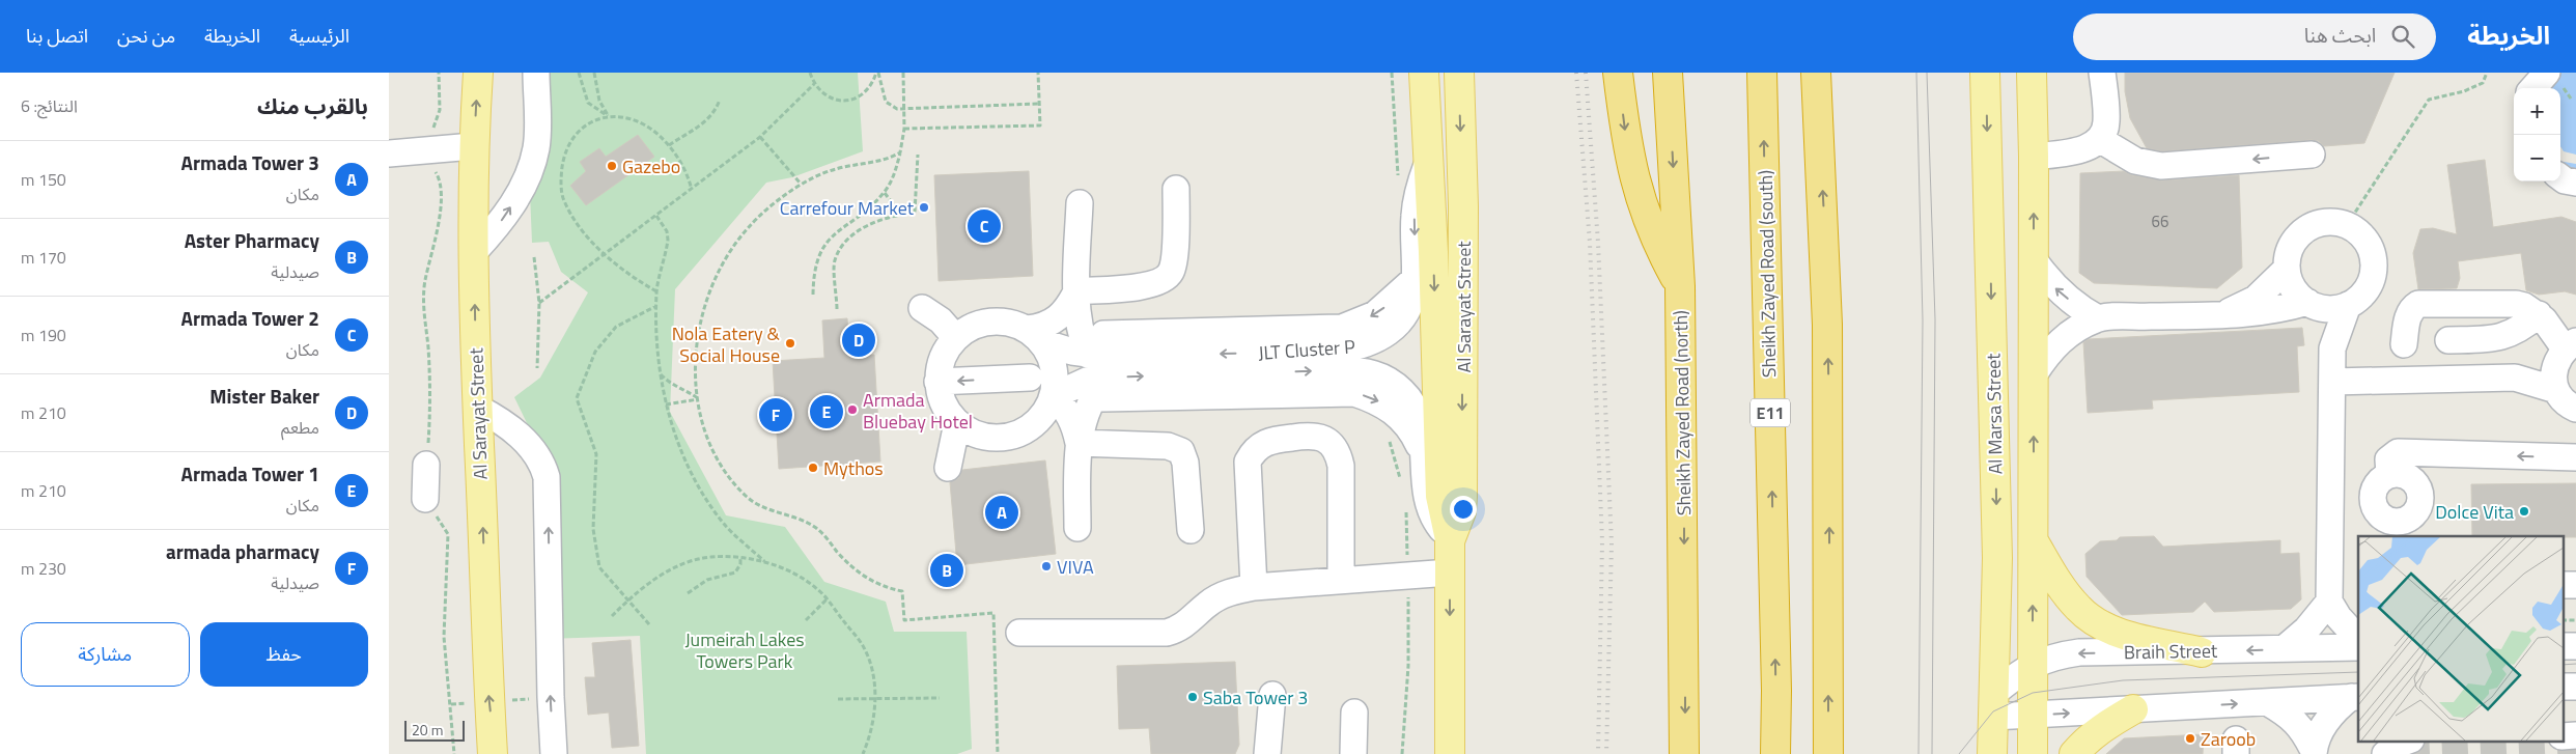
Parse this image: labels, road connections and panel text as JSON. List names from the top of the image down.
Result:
{
  "streets": {
    "highway": ["Sheikh Zayed Road (south)", "Sheikh Zayed Road (north)", "E11"],
    "main road": ["Al Sarayat Street", "Al Marsa Street"],
    "street": ["JLT Cluster P", "Braih Street"]
  },
  "crossings": [
    ["Al Sarayat Street", "JLT Cluster P"],
    ["Al Marsa Street", "Braih Street"]
  ],
  "parks": ["Jumeirah Lakes Towers Park"],
  "places": [
    "Gazebo",
    "Carrefour Market",
    "Nola Eatery & Social House",
    "Armada Bluebay Hotel",
    "Mythos",
    "Dolce Vita",
    "VIVA",
    "Saba Tower 3",
    "Zaroob"
  ],
  "house_numbers": ["66"],
  "scale_bar": "20 m",
  "page": {
    "header": "الخريطة",
    "search": "ابحث هنا",
    "nav": [
      "الرئيسية",
      "الخريطة",
      "من نحن",
      "اتصل بنا"
    ],
    "heading": ["بالقرب منك", "النتائج: 6"],
    "map_buttons": ["+", "−"],
    "list": [
      {
        "mark": "A",
        "name": "Armada Tower 3",
        "note": "مكان",
        "value": "150 m"
      },
      {
        "mark": "B",
        "name": "Aster Pharmacy",
        "note": "صيدلية",
        "value": "170 m"
      },
      {
        "mark": "C",
        "name": "Armada Tower 2",
        "note": "مكان",
        "value": "190 m"
      },
      {
        "mark": "D",
        "name": "Mister Baker",
        "note": "مطعم",
        "value": "210 m"
      },
      {
        "mark": "E",
        "name": "Armada Tower 1",
        "note": "مكان",
        "value": "210 m"
      },
      {
        "mark": "F",
        "name": "armada pharmacy",
        "note": "صيدلية",
        "value": "230 m"
      }
    ],
    "pins": [
      "C",
      "D",
      "E",
      "F",
      "A",
      "B"
    ],
    "buttons": ["حفظ", "مشاركة"],
    "scale": "20 m"
  }
}
